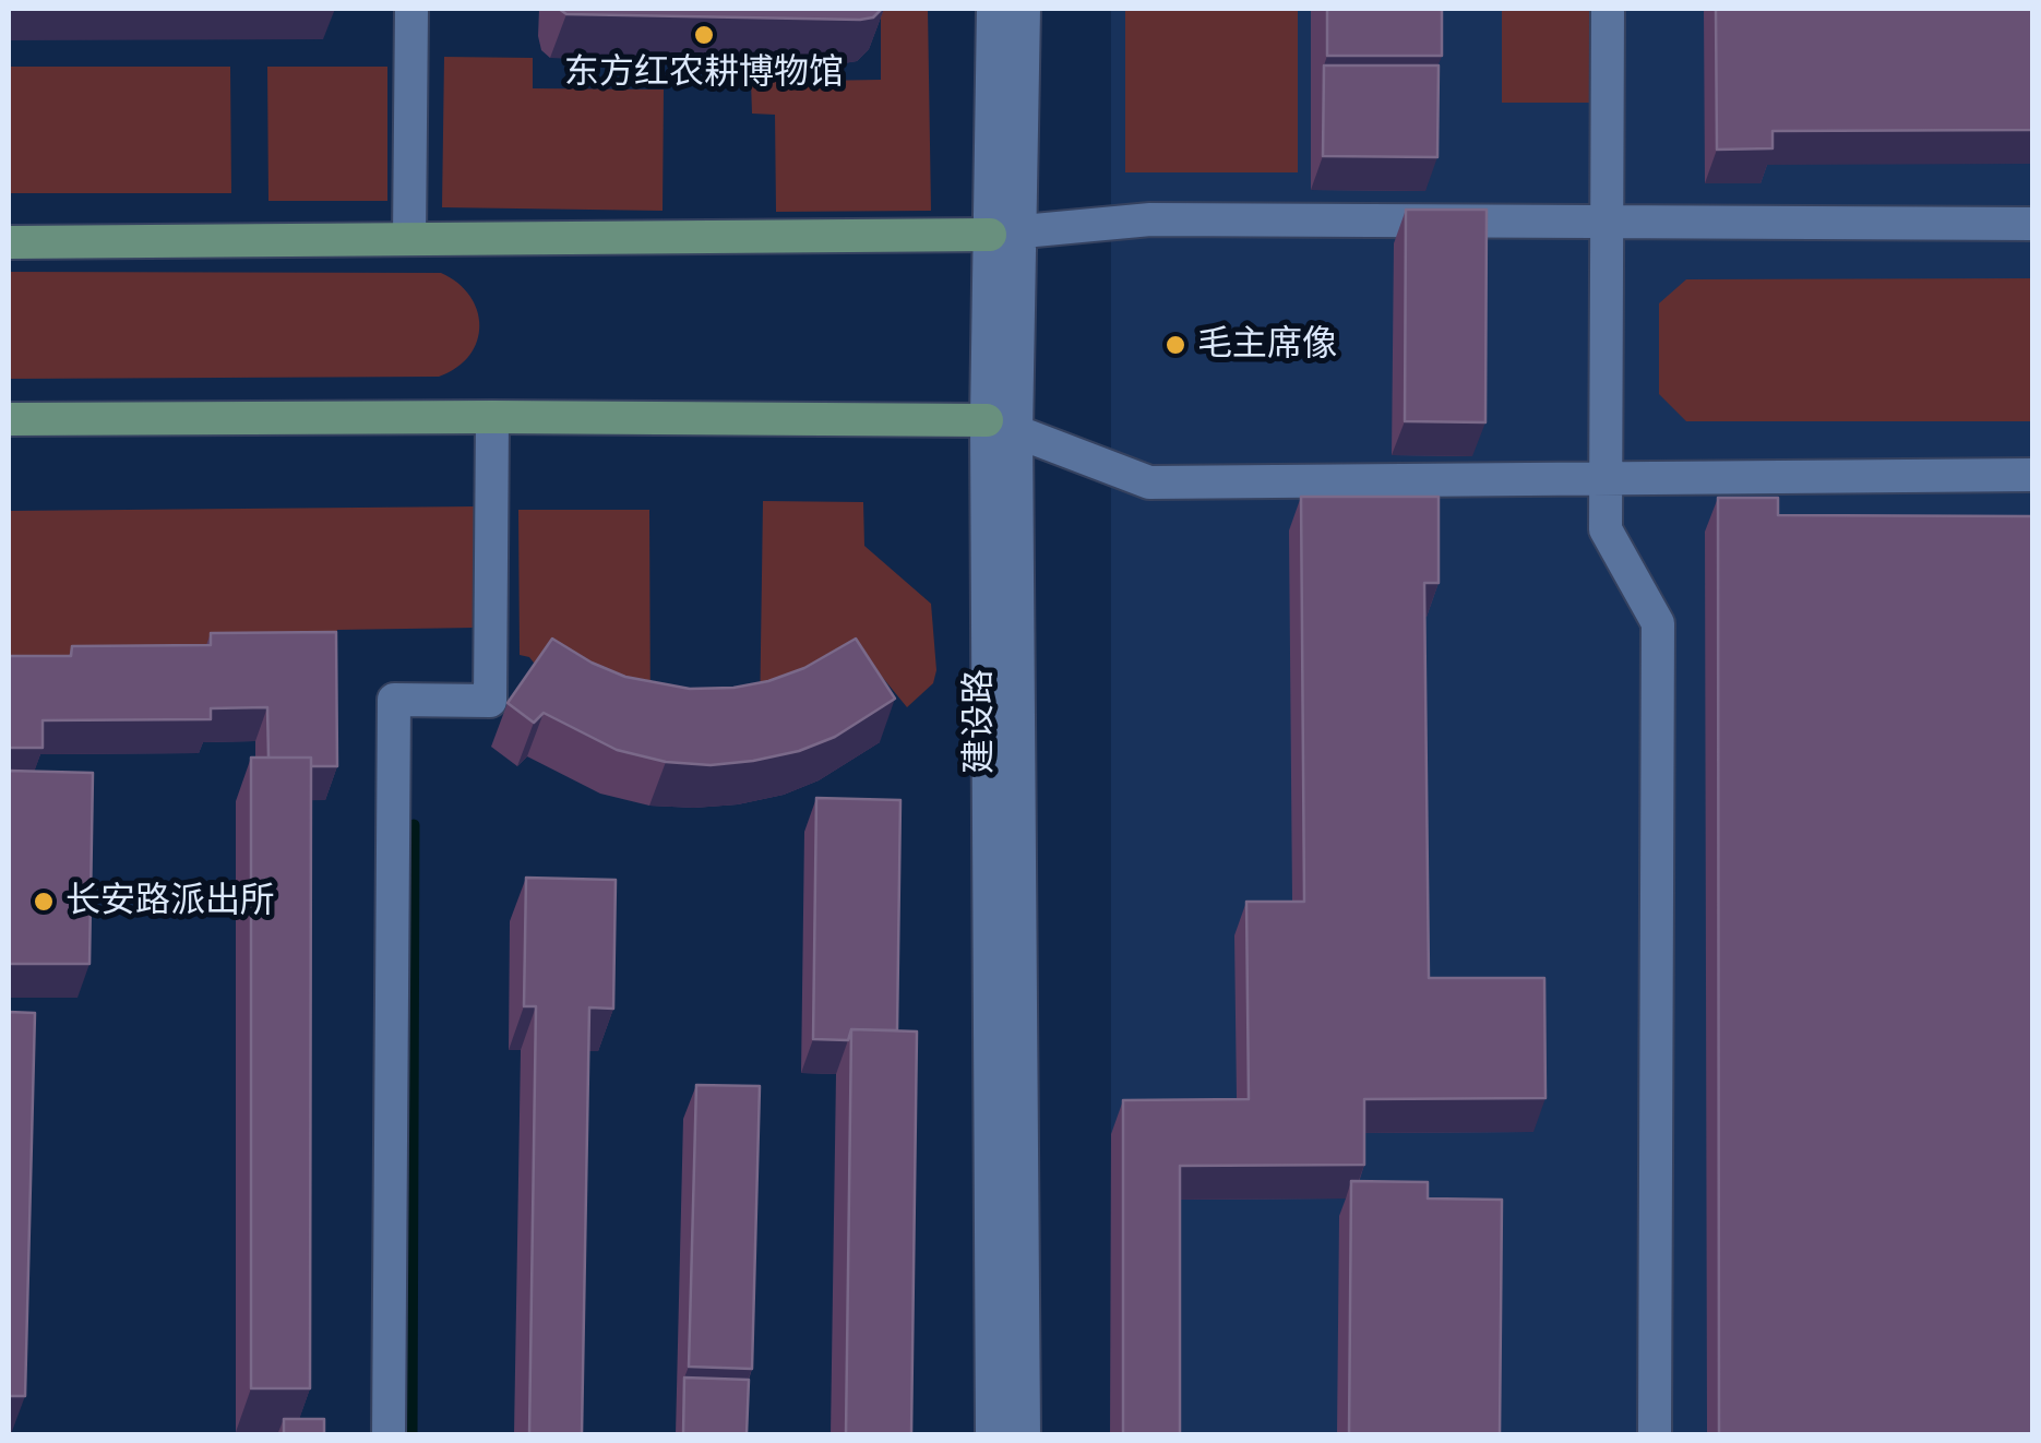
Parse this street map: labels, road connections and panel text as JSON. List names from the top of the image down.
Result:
{
  "streets": {
    "street": ["建设路"]
  },
  "places": ["东方红农耕博物馆", "毛主席像", "长安路派出所"]
}
